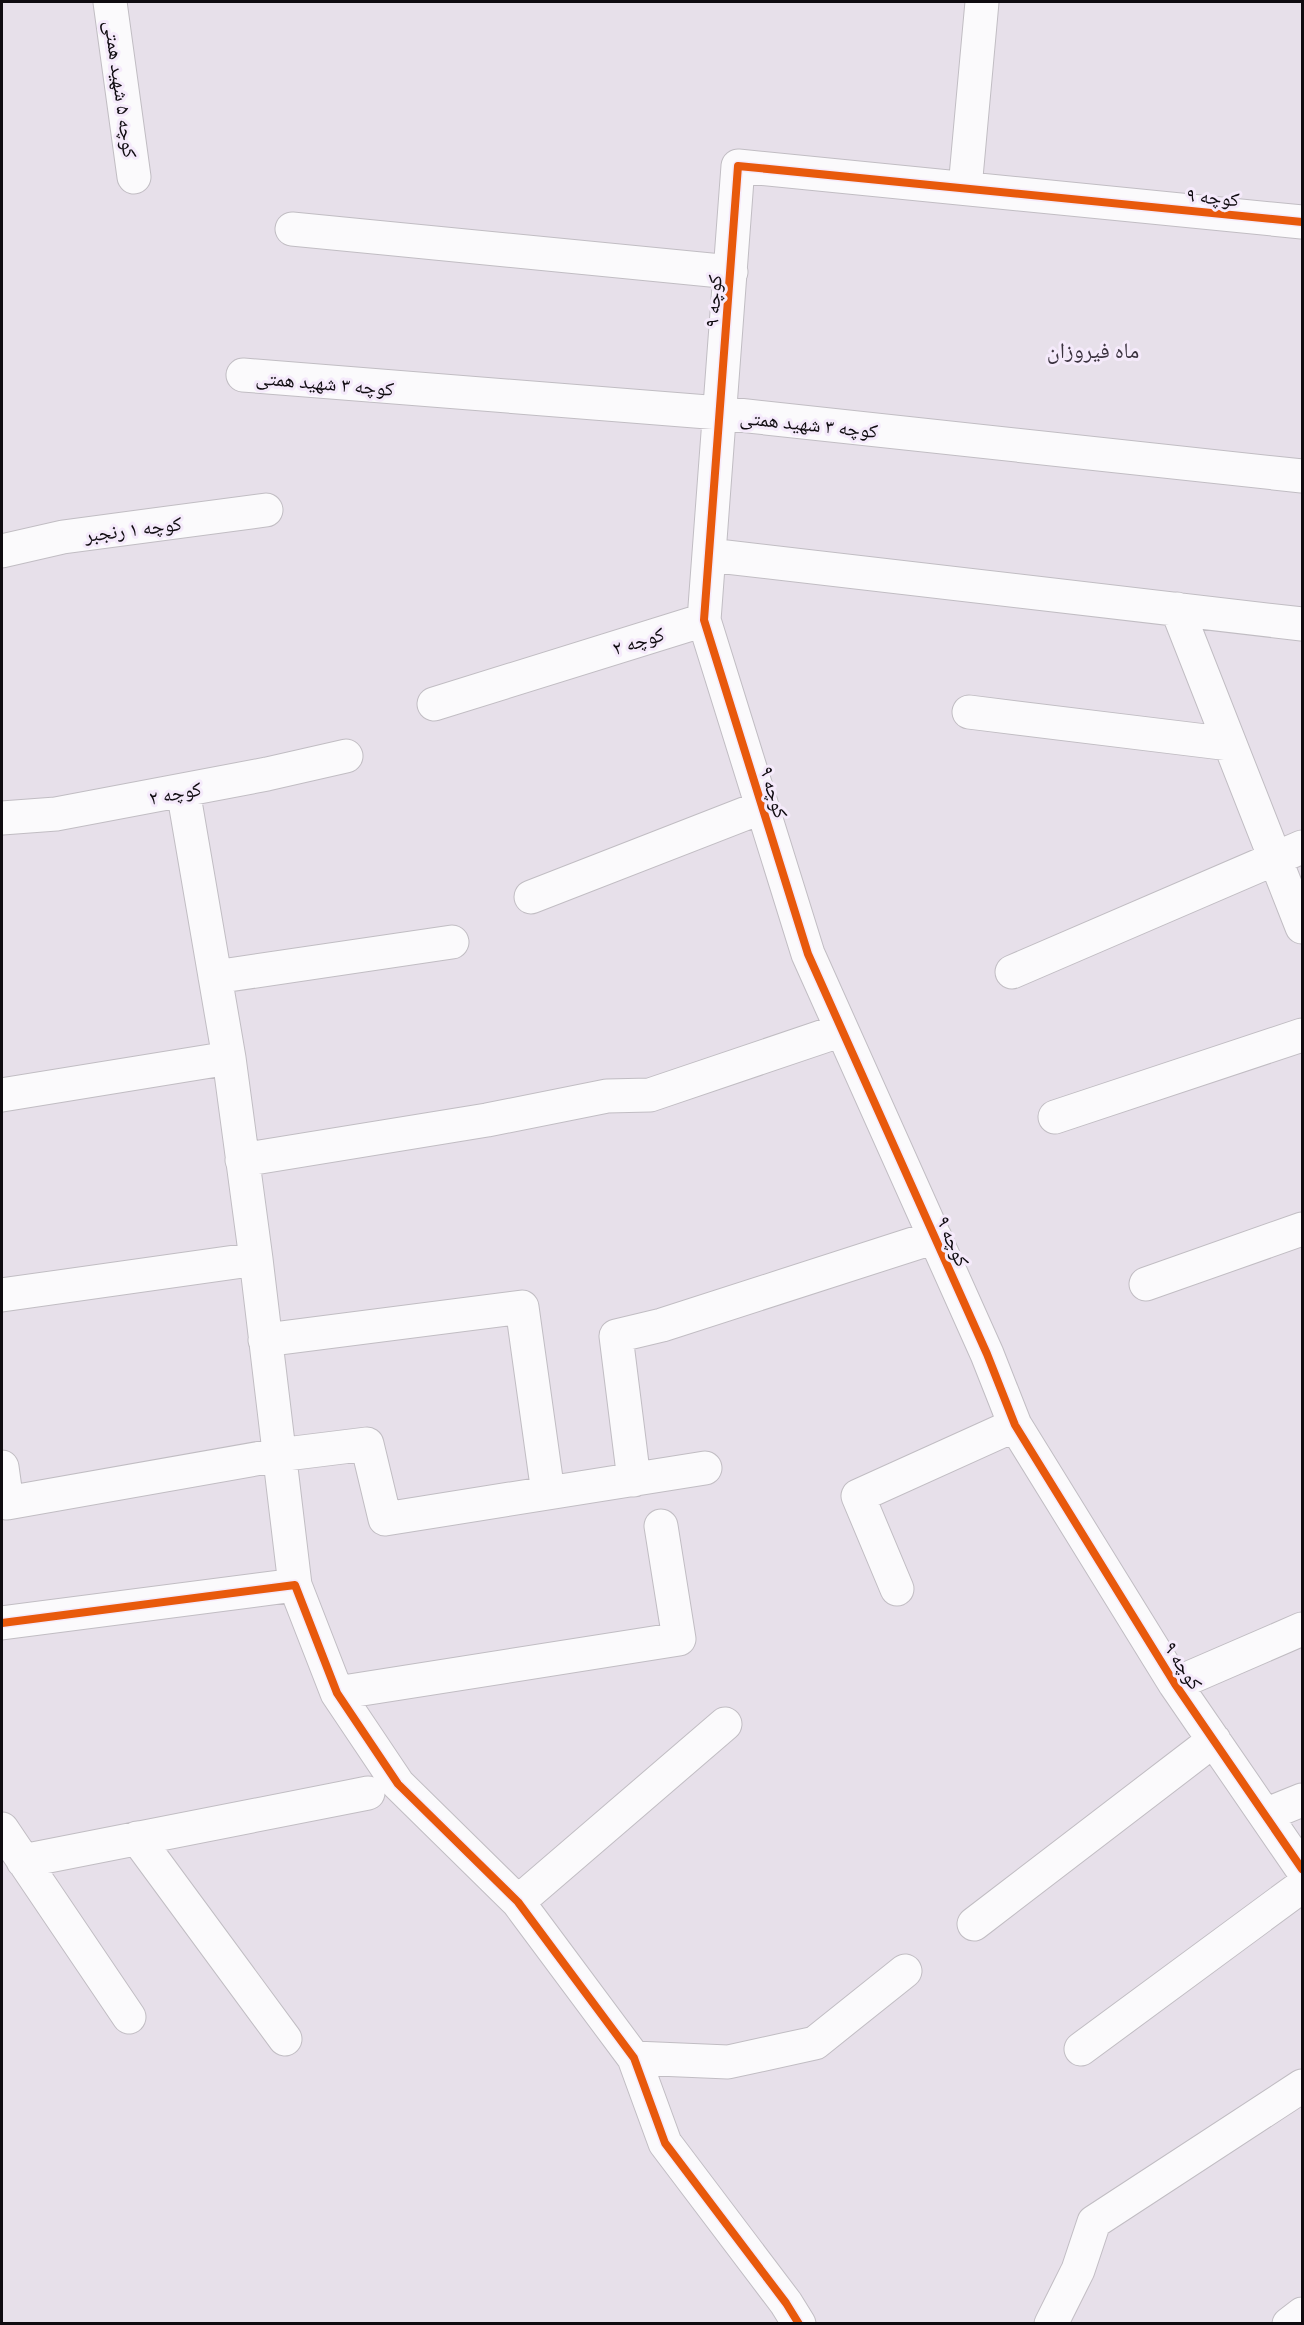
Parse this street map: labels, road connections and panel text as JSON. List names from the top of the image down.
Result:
{
  "streets": {
    "street": [
      "کوچه ۵ شهید همتی",
      "کوچه ۹",
      "کوچه ۳ شهید همتی",
      "کوچه ۱ رنجبر",
      "کوچه ۲"
    ]
  },
  "crossings": [
    ["کوچه ۹", "کوچه ۳ شهید همتی"],
    ["کوچه ۹", "کوچه ۲"]
  ],
  "districts": ["ماه فیروزان"]
}
